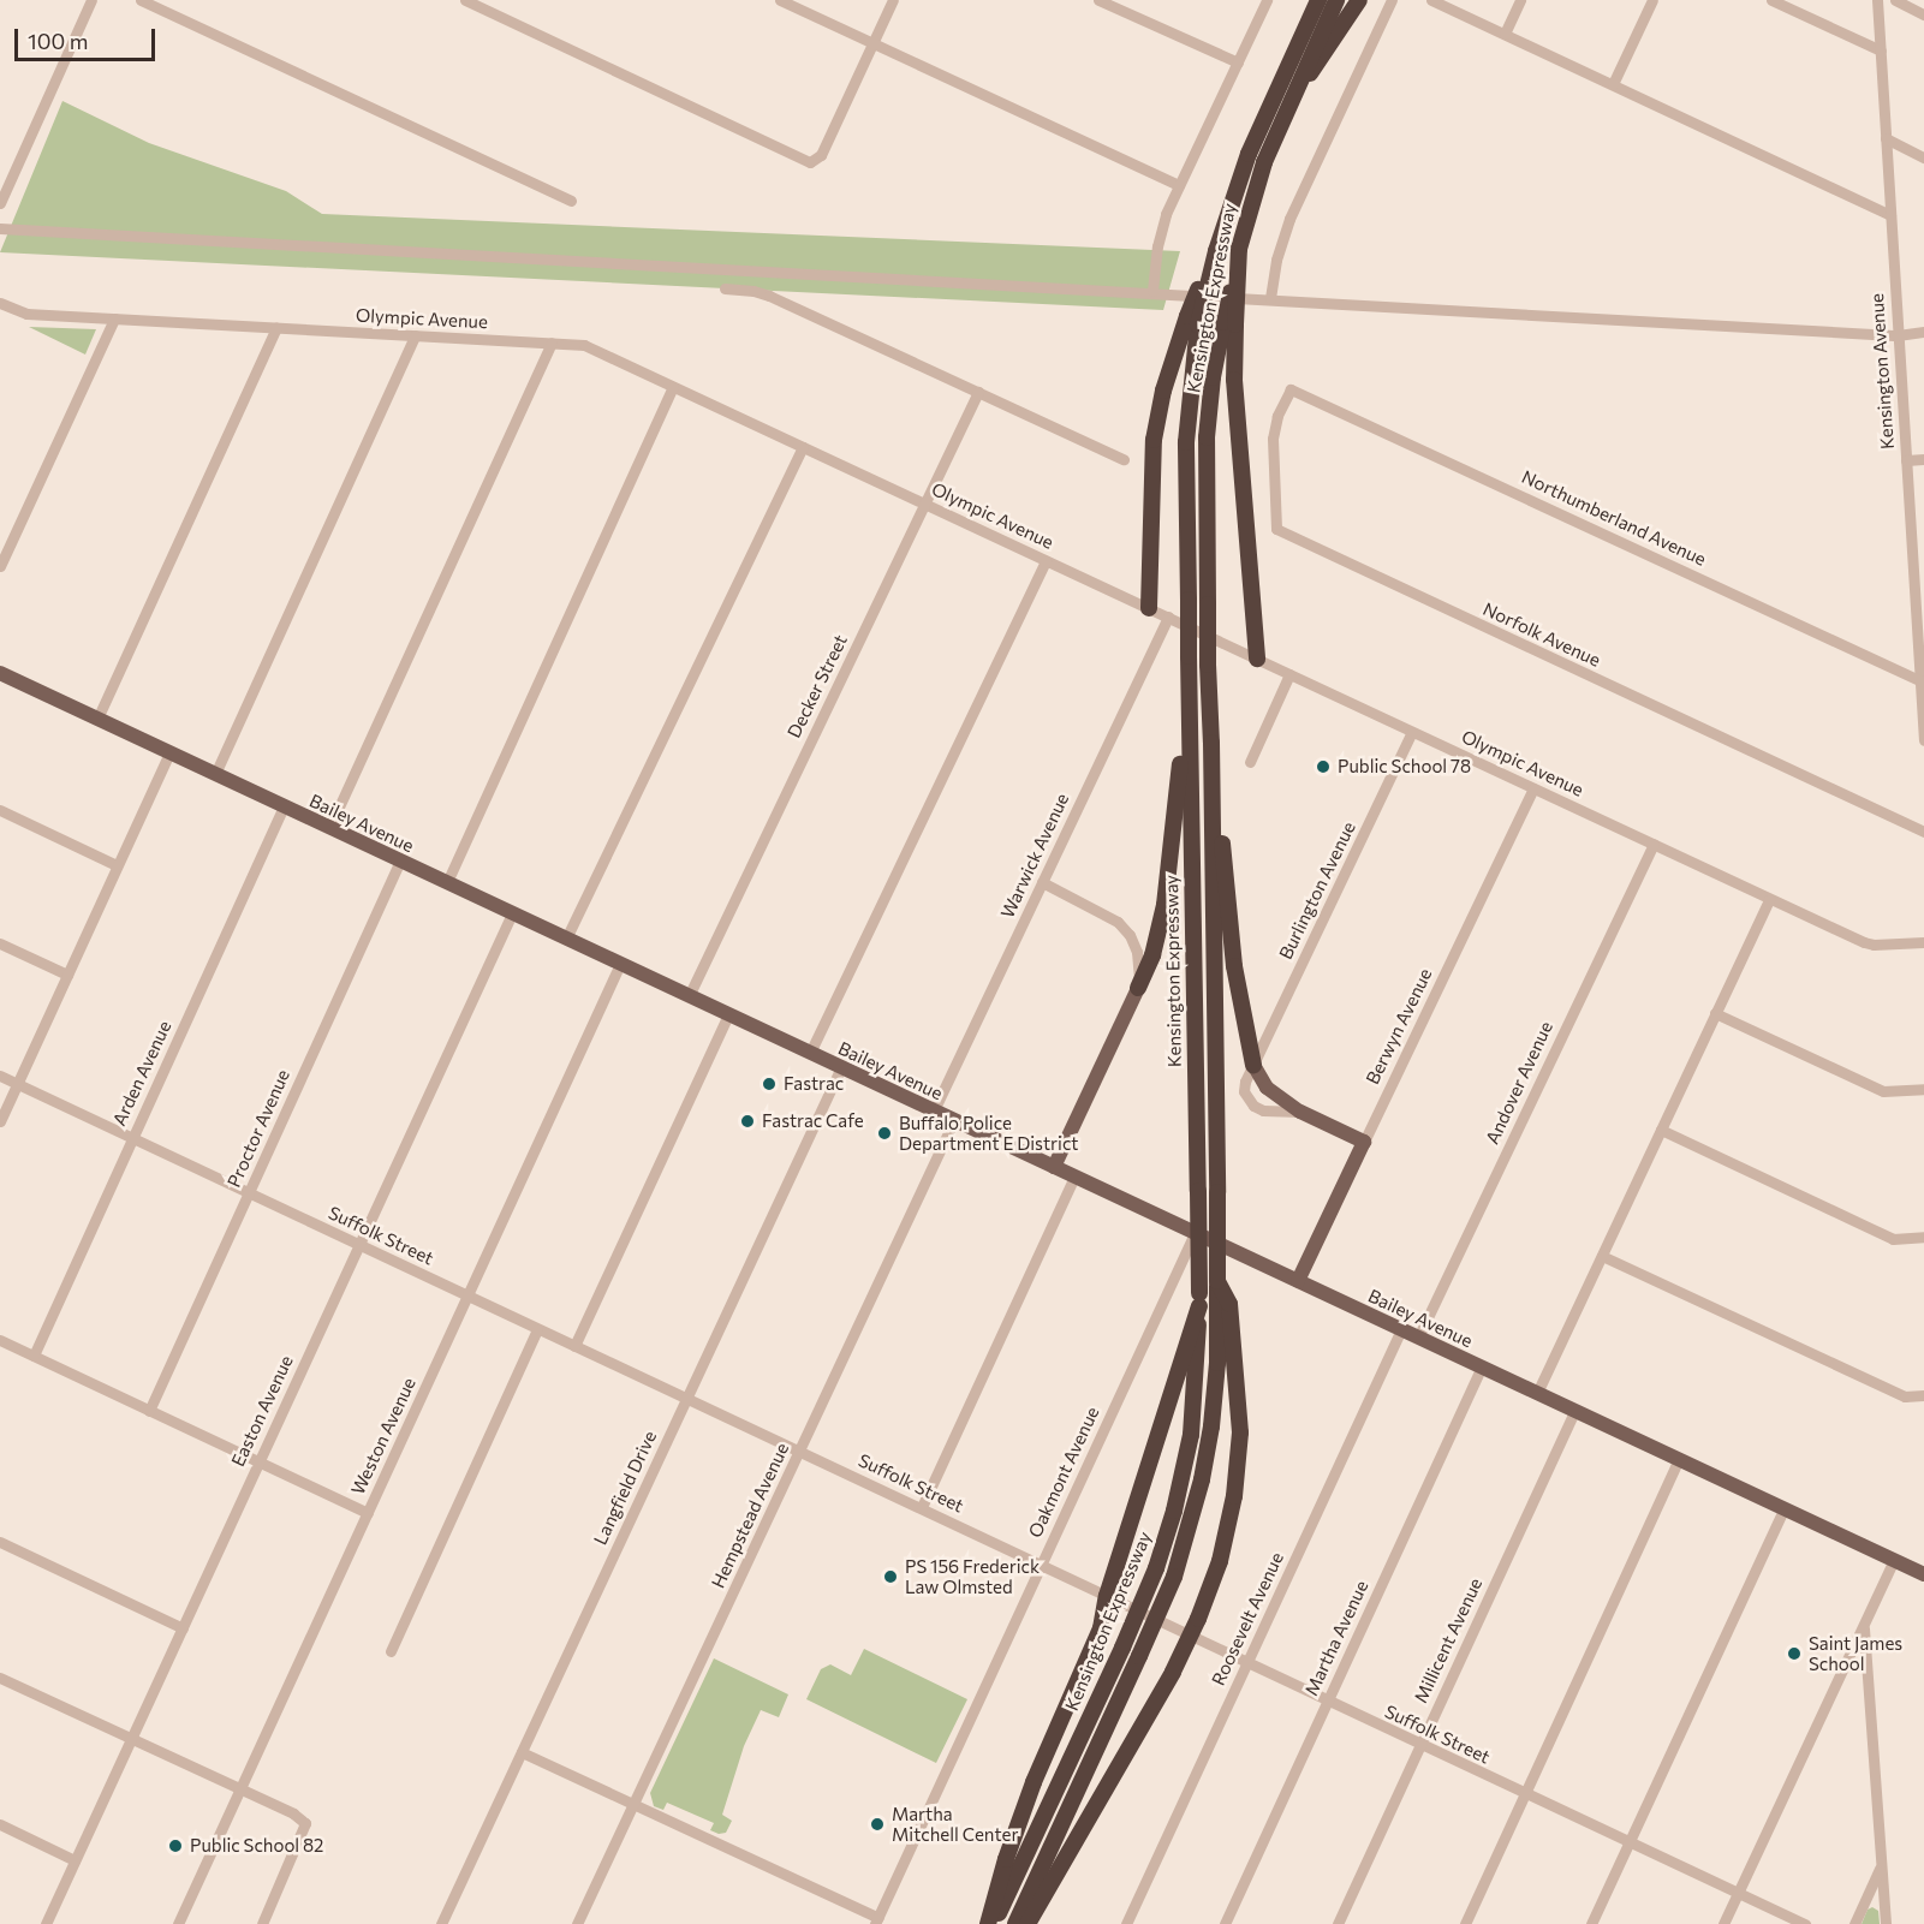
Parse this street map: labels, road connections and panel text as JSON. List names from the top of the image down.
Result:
{
  "streets": {
    "highway": ["Kensington Expressway"],
    "main road": ["Bailey Avenue", "Burlington Avenue", "Berwyn Avenue"],
    "street": [
      "Olympic Avenue",
      "Kensington Avenue",
      "Northumberland Avenue",
      "Norfolk Avenue",
      "Decker Street",
      "Warwick Avenue",
      "Arden Avenue",
      "Andover Avenue",
      "Proctor Avenue",
      "Suffolk Street",
      "Easton Avenue",
      "Weston Avenue",
      "Oakmont Avenue",
      "Langfield Drive",
      "Hempstead Avenue",
      "Roosevelt Avenue",
      "Martha Avenue",
      "Millicent Avenue"
    ]
  },
  "crossings": [
    ["Olympic Avenue", "Decker Street"],
    ["Olympic Avenue", "Warwick Avenue"],
    ["Olympic Avenue", "Burlington Avenue"],
    ["Olympic Avenue", "Berwyn Avenue"],
    ["Olympic Avenue", "Andover Avenue"],
    ["Kensington Avenue", "Northumberland Avenue"],
    ["Northumberland Avenue", "Norfolk Avenue"],
    ["Decker Street", "Bailey Avenue"],
    ["Bailey Avenue", "Warwick Avenue"],
    ["Bailey Avenue", "Berwyn Avenue"],
    ["Bailey Avenue", "Arden Avenue"],
    ["Bailey Avenue", "Andover Avenue"],
    ["Bailey Avenue", "Proctor Avenue"],
    ["Bailey Avenue", "Easton Avenue"],
    ["Bailey Avenue", "Weston Avenue"],
    ["Bailey Avenue", "Oakmont Avenue"],
    ["Bailey Avenue", "Langfield Drive"],
    ["Bailey Avenue", "Hempstead Avenue"],
    ["Bailey Avenue", "Roosevelt Avenue"],
    ["Bailey Avenue", "Martha Avenue"],
    ["Bailey Avenue", "Millicent Avenue"],
    ["Burlington Avenue", "Berwyn Avenue"],
    ["Arden Avenue", "Suffolk Street"],
    ["Proctor Avenue", "Suffolk Street"],
    ["Suffolk Street", "Easton Avenue"],
    ["Suffolk Street", "Weston Avenue"],
    ["Suffolk Street", "Oakmont Avenue"],
    ["Suffolk Street", "Langfield Drive"],
    ["Suffolk Street", "Hempstead Avenue"],
    ["Suffolk Street", "Roosevelt Avenue"],
    ["Suffolk Street", "Martha Avenue"],
    ["Suffolk Street", "Millicent Avenue"]
  ],
  "places": [
    "Public School 78",
    "Fastrac",
    "Fastrac Cafe",
    "Buffalo Police Department E District",
    "PS 156 Frederick Law Olmsted",
    "Saint James School",
    "Martha Mitchell Center",
    "Public School 82"
  ],
  "scale_bar": "100 m"
}
